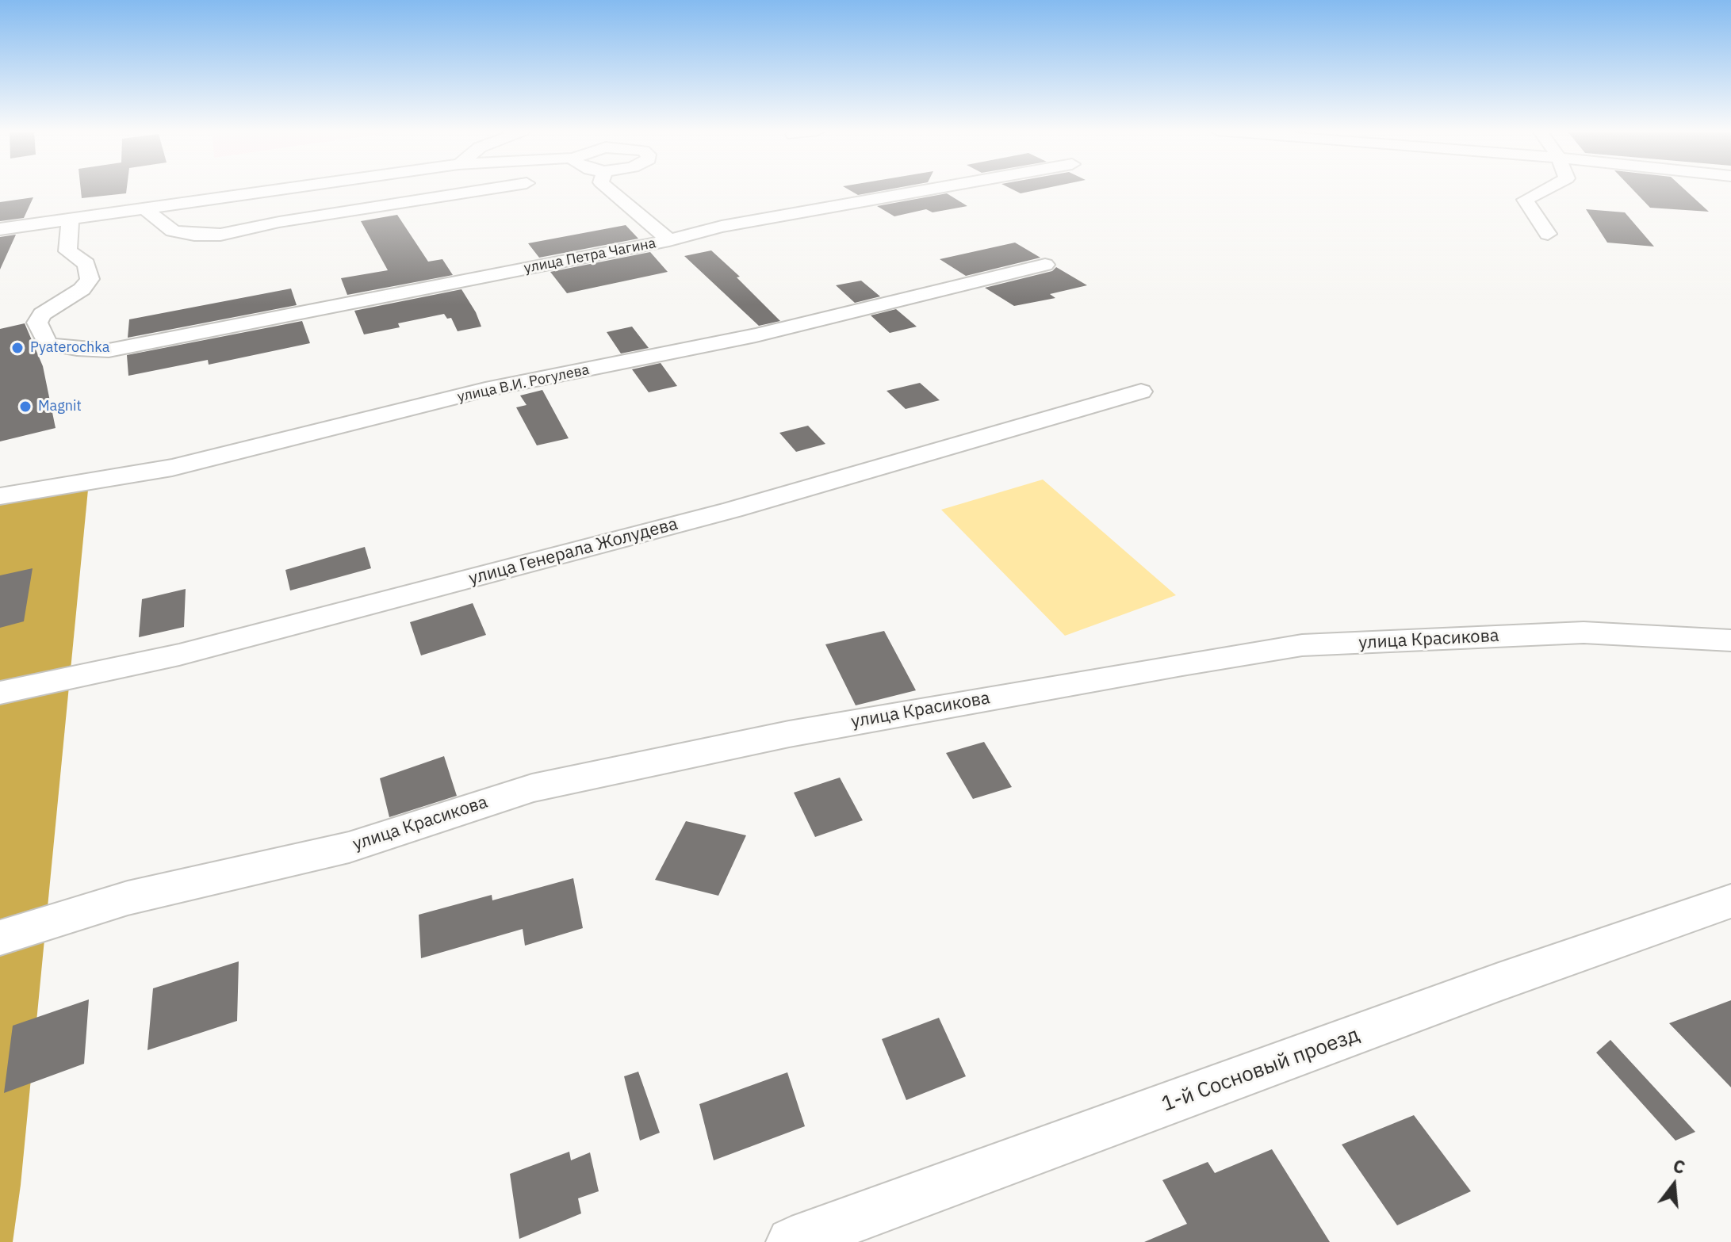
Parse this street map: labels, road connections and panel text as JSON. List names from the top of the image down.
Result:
{
  "streets": {
    "street": [
      "улица Петра Чагина",
      "улица В.И. Рогулева",
      "улица Генерала Жолудева",
      "улица Красикова",
      "1-й Сосновый проезд"
    ]
  },
  "places": ["Pyaterochka", "Magnit"],
  "north": "top"
}
